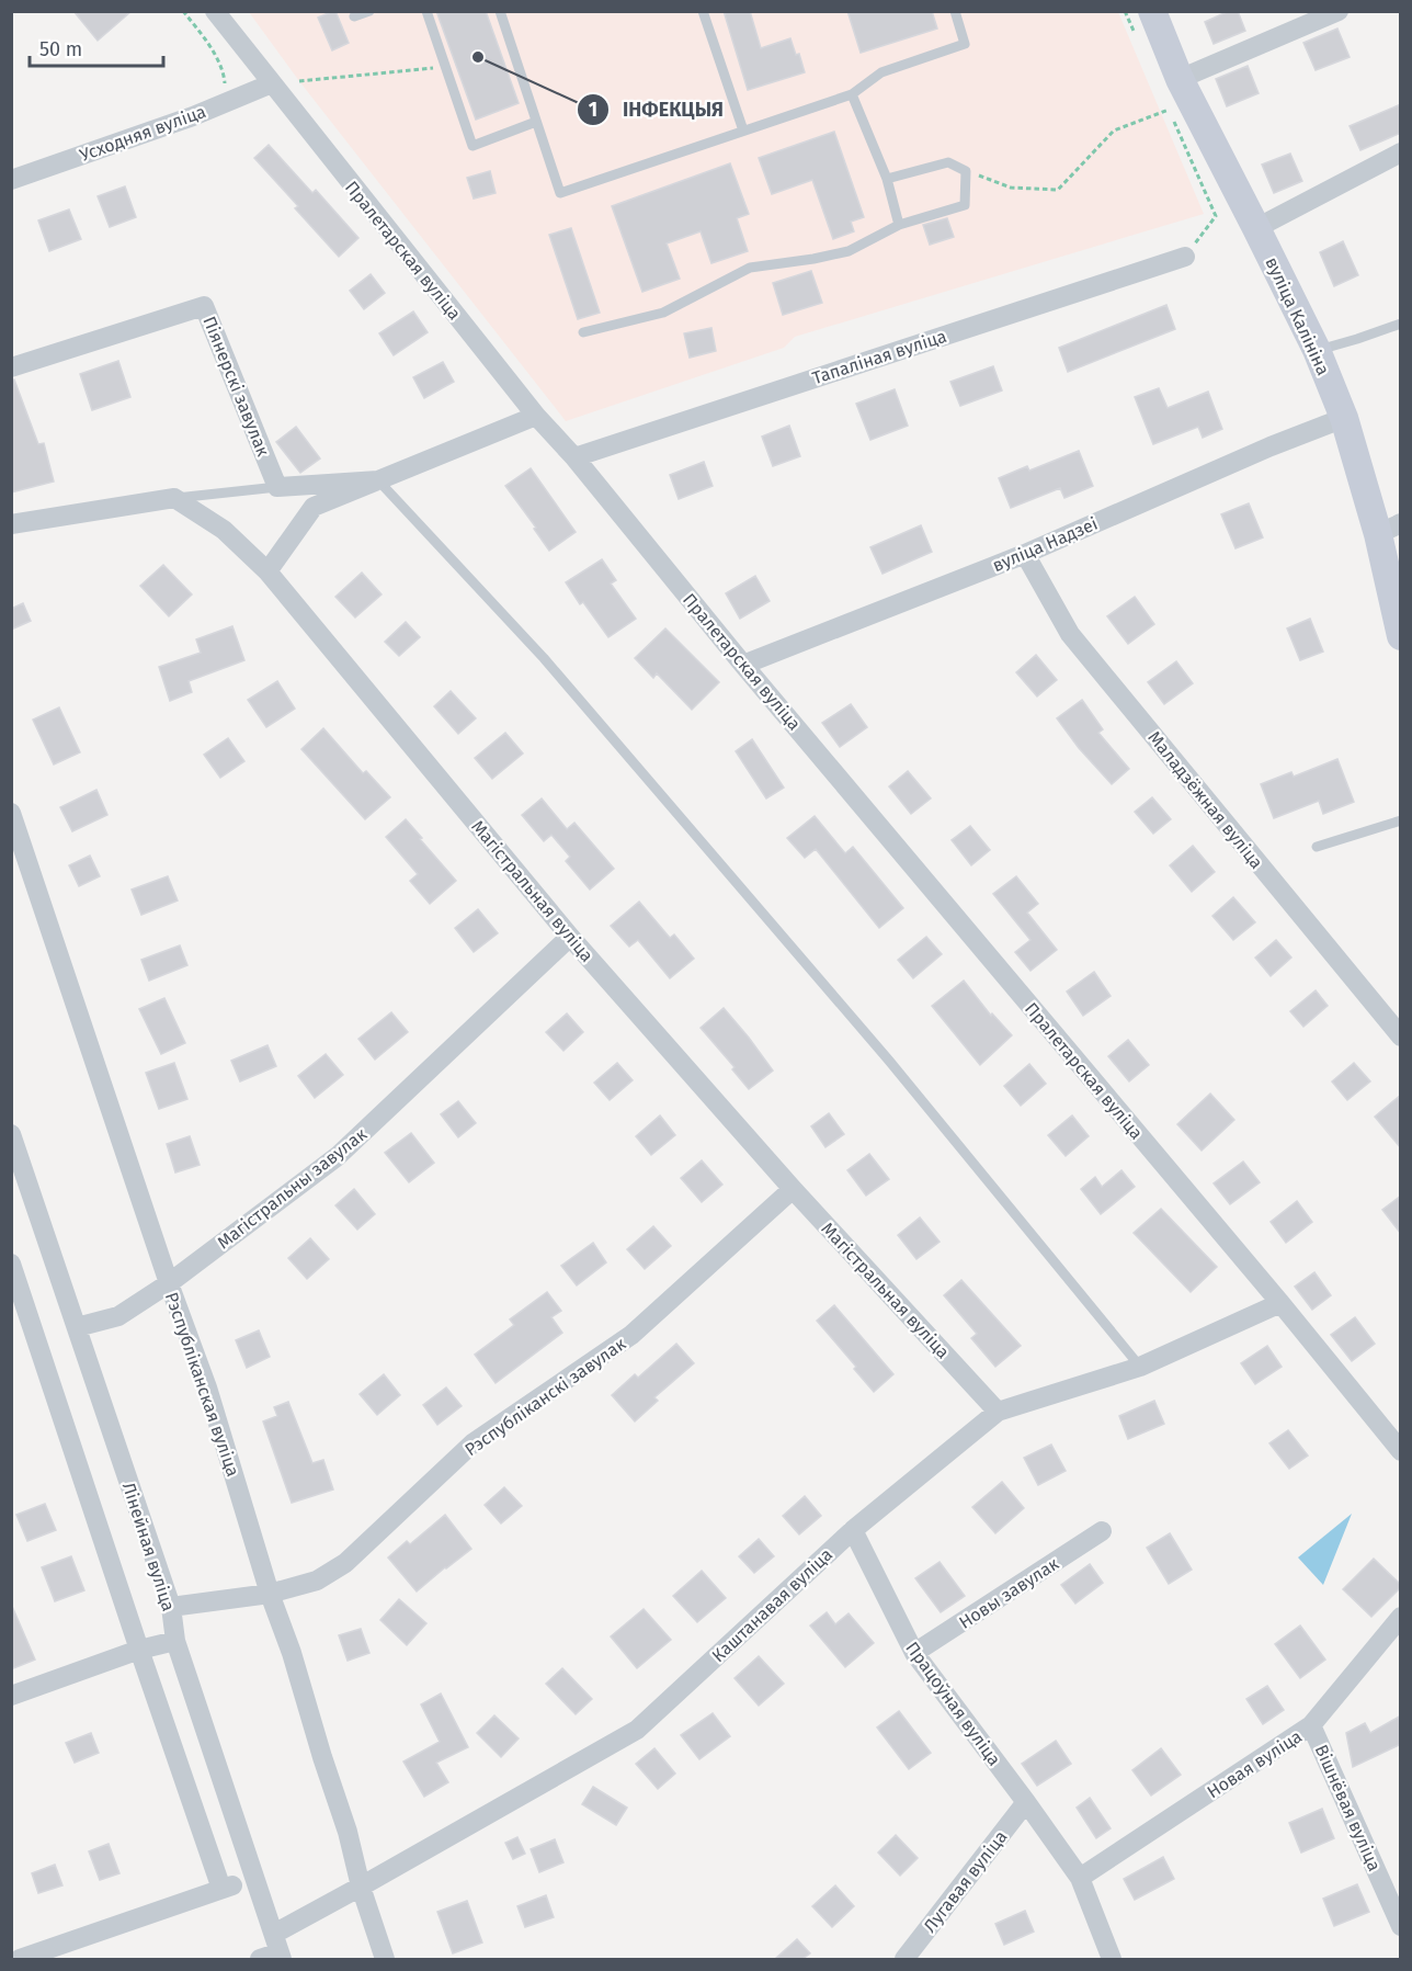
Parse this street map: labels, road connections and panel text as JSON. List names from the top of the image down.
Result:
{
  "streets": {
    "main road": ["вуліца Калініна"],
    "street": [
      "Усходняя вуліца",
      "Пралетарская вуліца",
      "Тапаліная вуліца",
      "Піянерскі завулак",
      "вуліца Надзеі",
      "Маладзёжная вуліца",
      "Магістральная вуліца",
      "Магістральны завулак",
      "Рэспубліканская вуліца",
      "Рэспубліканскі завулак",
      "Лінейная вуліца",
      "Новы завулак",
      "Каштанавая вуліца",
      "Працоўная вуліца",
      "Новая вуліца",
      "Вішнёвая вуліца",
      "Лугавая вуліца"
    ]
  },
  "crossings": [
    ["Усходняя вуліца", "Пралетарская вуліца"],
    ["Пралетарская вуліца", "Тапаліная вуліца"],
    ["Пралетарская вуліца", "вуліца Надзеі"],
    ["Пралетарская вуліца", "Каштанавая вуліца"],
    ["вуліца Калініна", "вуліца Надзеі"],
    ["вуліца Надзеі", "Маладзёжная вуліца"],
    ["Магістральная вуліца", "Магістральны завулак"],
    ["Магістральная вуліца", "Рэспубліканскі завулак"],
    ["Магістральная вуліца", "Каштанавая вуліца"],
    ["Магістральны завулак", "Рэспубліканская вуліца"],
    ["Магістральны завулак", "Лінейная вуліца"],
    ["Рэспубліканская вуліца", "Рэспубліканскі завулак"],
    ["Рэспубліканская вуліца", "Каштанавая вуліца"],
    ["Рэспубліканскі завулак", "Лінейная вуліца"],
    ["Лінейная вуліца", "Каштанавая вуліца"],
    ["Новы завулак", "Працоўная вуліца"],
    ["Каштанавая вуліца", "Працоўная вуліца"],
    ["Працоўная вуліца", "Новая вуліца"],
    ["Працоўная вуліца", "Лугавая вуліца"],
    ["Новая вуліца", "Вішнёвая вуліца"]
  ],
  "places": ["ІНФЕКЦЫЯ"],
  "scale_bar": "50 m"
}
